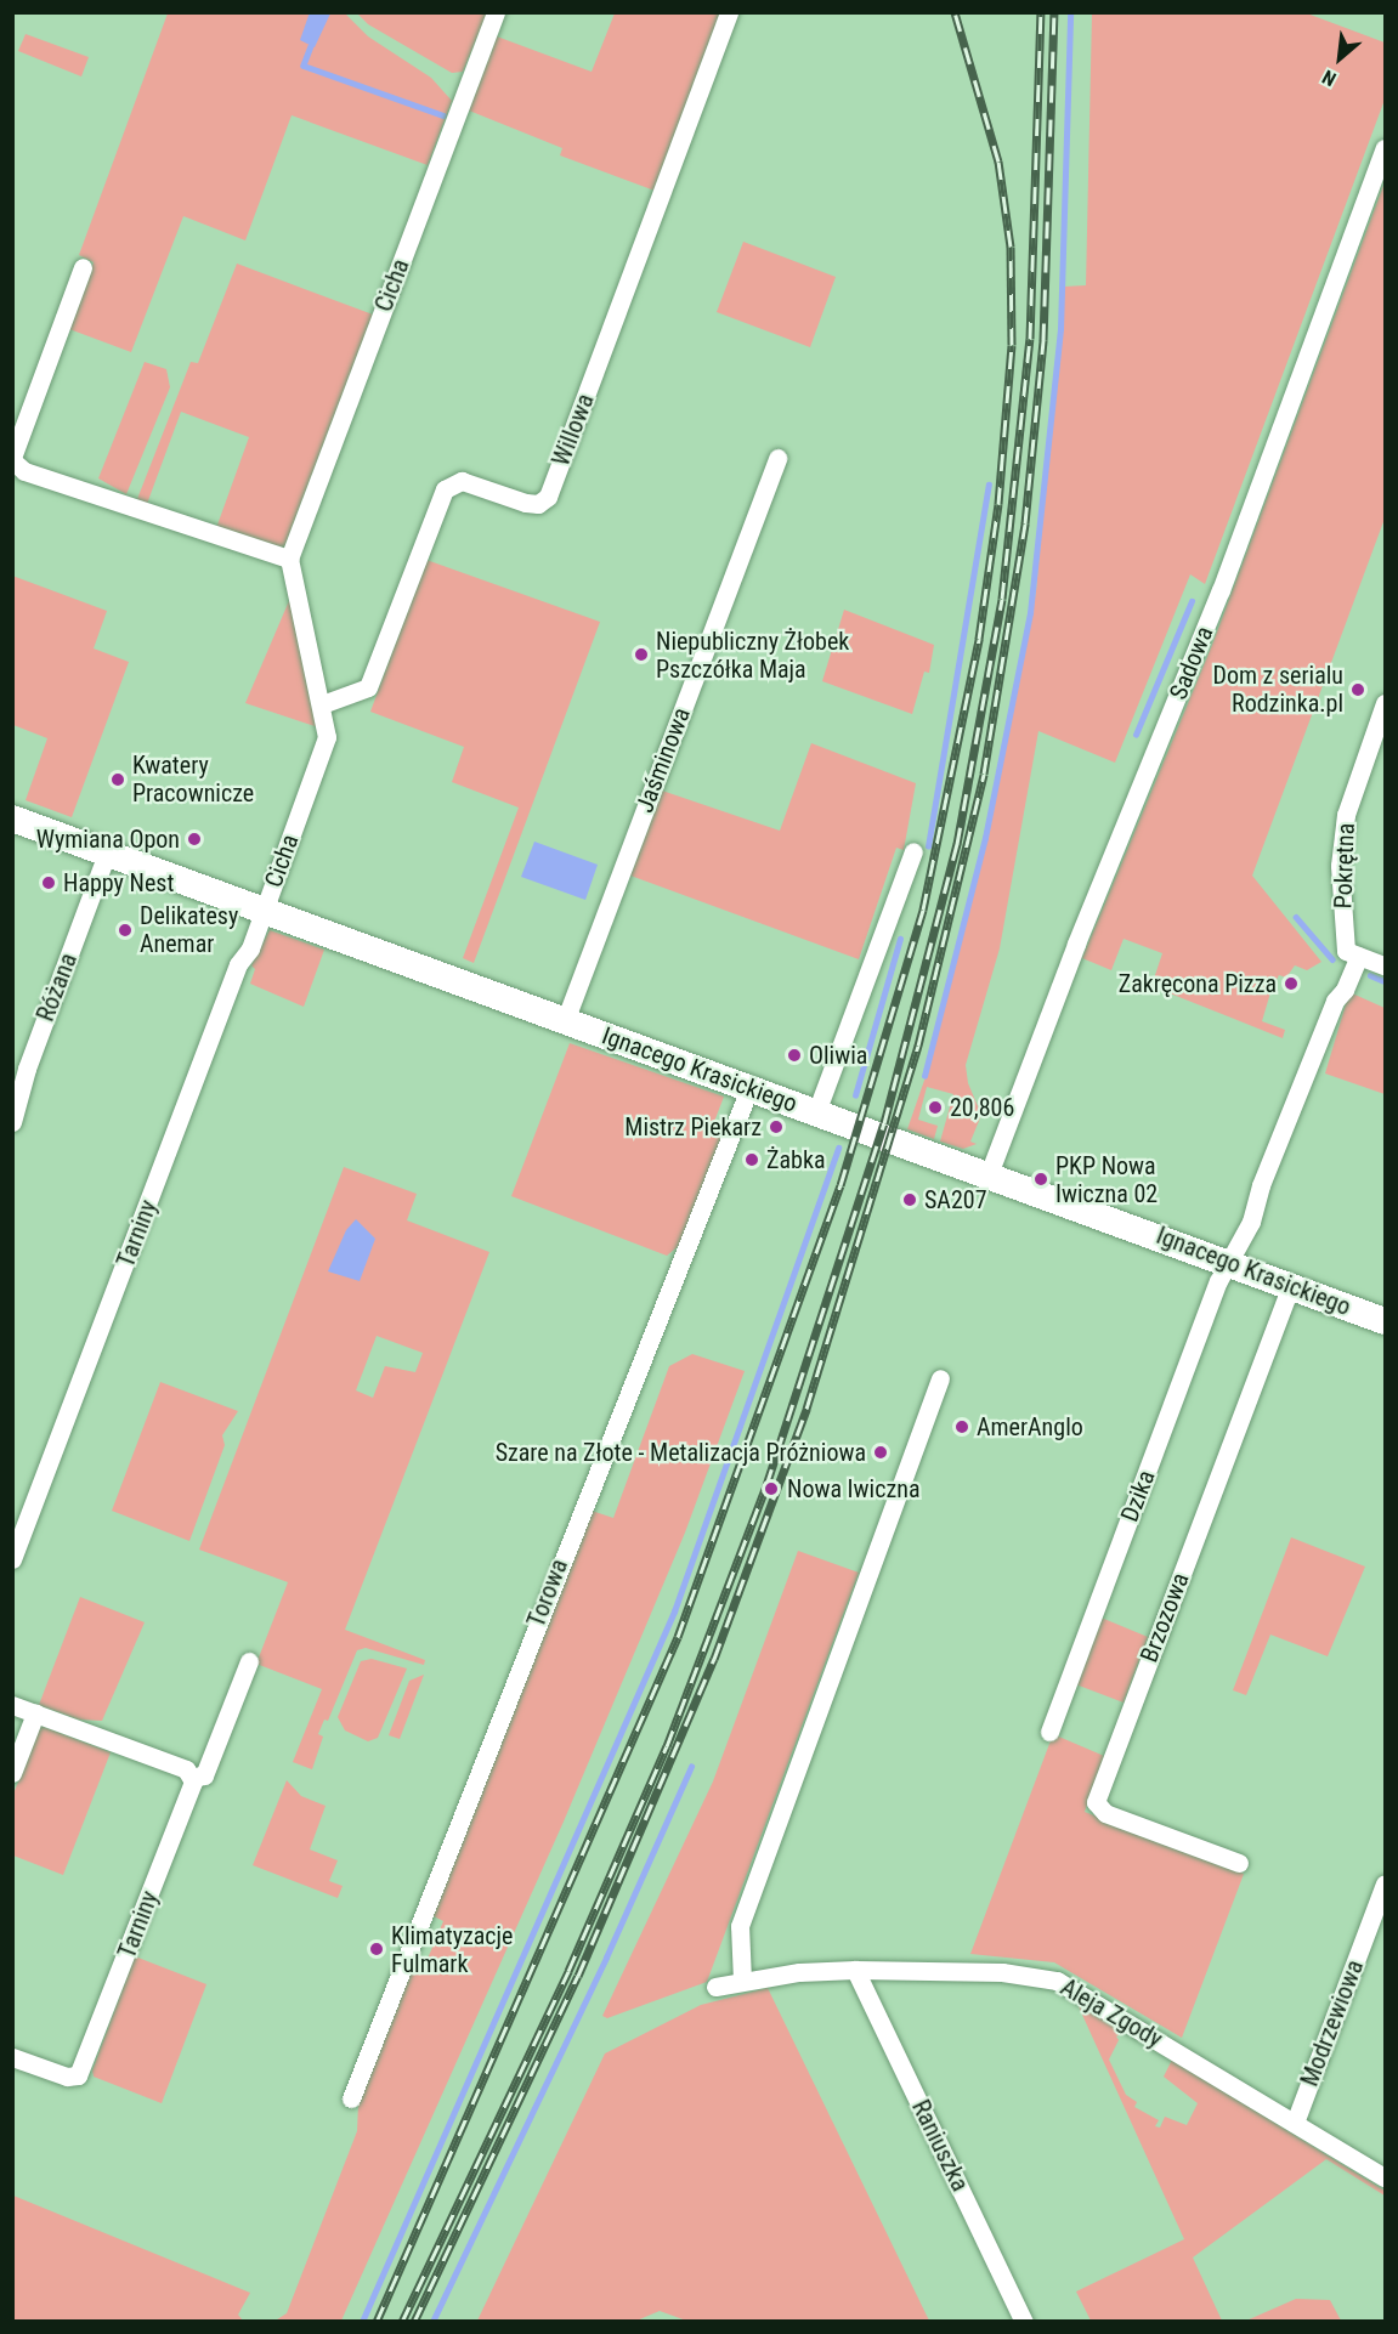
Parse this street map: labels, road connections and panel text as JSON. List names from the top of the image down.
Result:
{
  "streets": {
    "street": [
      "Cicha",
      "Willowa",
      "Sadowa",
      "Jaśminowa",
      "Pokrętna",
      "Różana",
      "Ignacego Krasickiego",
      "Tarniny",
      "Dzika",
      "Torowa",
      "Brzozowa",
      "Aleja Zgody",
      "Modrzewiowa",
      "Raniuszka"
    ]
  },
  "crossings": [
    ["Cicha", "Willowa"],
    ["Cicha", "Ignacego Krasickiego"],
    ["Cicha", "Tarniny"],
    ["Sadowa", "Ignacego Krasickiego"],
    ["Jaśminowa", "Ignacego Krasickiego"],
    ["Pokrętna", "Dzika"],
    ["Różana", "Ignacego Krasickiego"],
    ["Ignacego Krasickiego", "Tarniny"],
    ["Ignacego Krasickiego", "Dzika"],
    ["Ignacego Krasickiego", "Torowa"],
    ["Ignacego Krasickiego", "Brzozowa"],
    ["Aleja Zgody", "Modrzewiowa"],
    ["Aleja Zgody", "Raniuszka"]
  ],
  "places": [
    "Niepubliczny Żłobek Pszczółka Maja",
    "Dom z serialu Rodzinka.pl",
    "Kwatery Pracownicze",
    "Wymiana Opon",
    "Happy Nest",
    "Delikatesy Anemar",
    "Zakręcona Pizza",
    "Oliwia",
    "20,806",
    "Mistrz Piekarz",
    "Żabka",
    "PKP Nowa Iwiczna 02",
    "SA207",
    "AmerAnglo",
    "Szare na Złote - Metalizacja Próżniowa",
    "Nowa Iwiczna",
    "Klimatyzacje Fulmark"
  ],
  "north": "bottom left"
}
